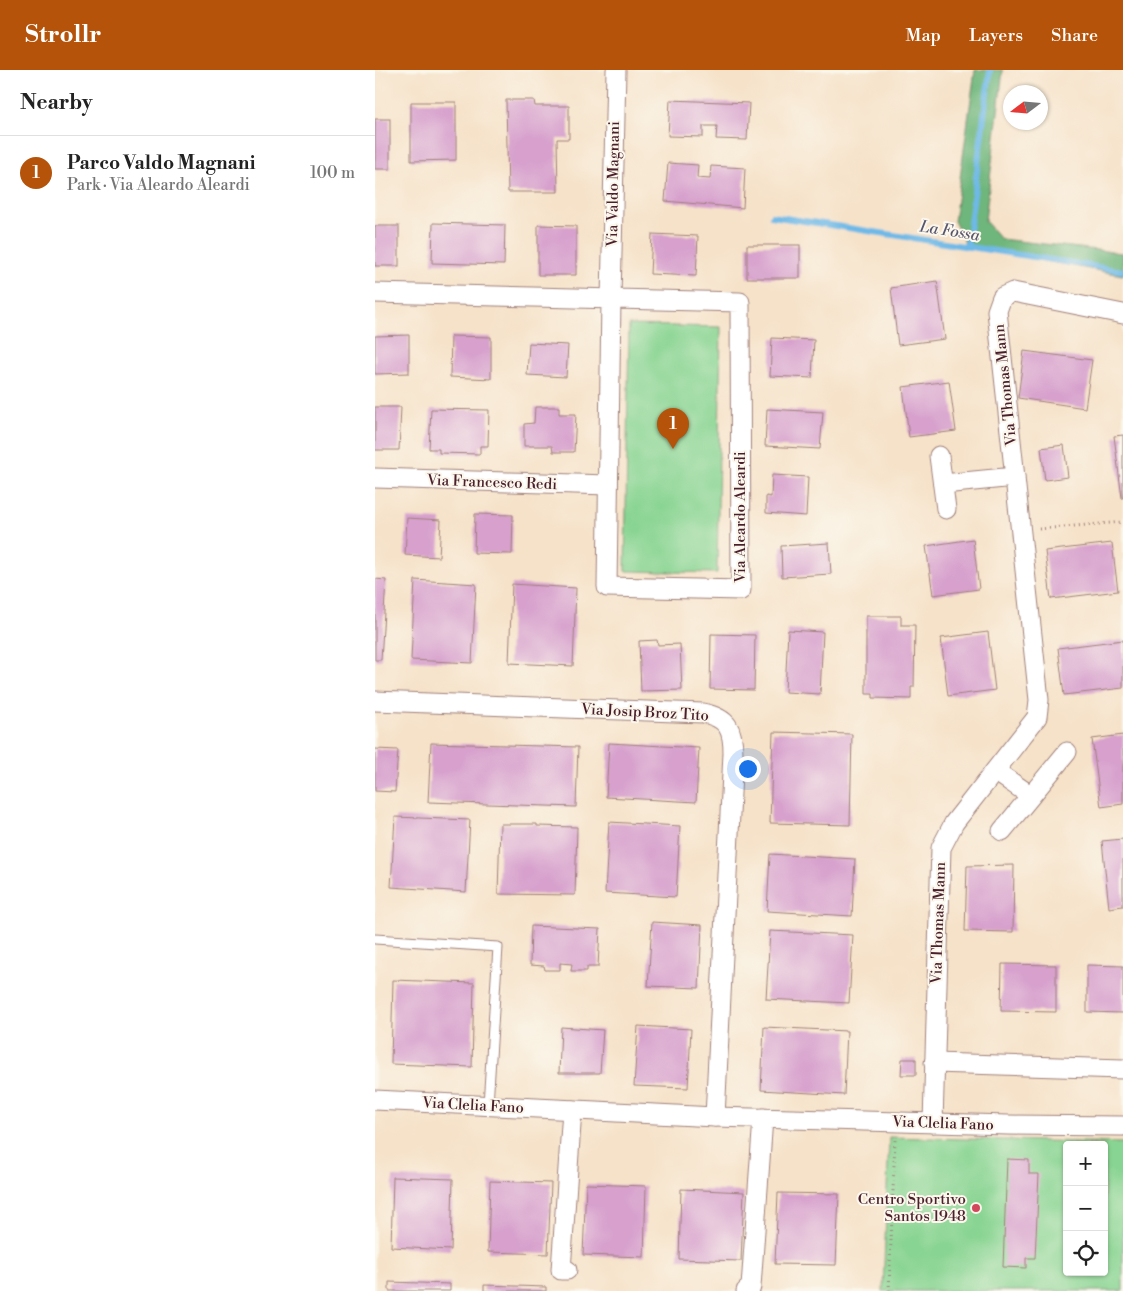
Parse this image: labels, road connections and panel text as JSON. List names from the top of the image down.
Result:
{
  "streets": {
    "street": [
      "Via Valdo Magnani",
      "Via Thomas Mann",
      "Via Francesco Redi",
      "Via Aleardo Aleardi",
      "Via Josip Broz Tito",
      "Via Clelia Fano"
    ]
  },
  "crossings": [
    ["Via Valdo Magnani", "Via Aleardo Aleardi"],
    ["Via Thomas Mann", "Via Clelia Fano"],
    ["Via Francesco Redi", "Via Aleardo Aleardi"],
    ["Via Josip Broz Tito", "Via Clelia Fano"]
  ],
  "water": ["La Fossa"],
  "places": ["Centro Sportivo Santos 1948"],
  "north": "left",
  "page": {
    "header": "Strollr",
    "nav": ["Map", "Layers", "Share"],
    "heading": "Nearby",
    "list": [
      {
        "mark": "1",
        "name": "Parco Valdo Magnani",
        "note": "Park · Via Aleardo Aleardi",
        "value": "100 m"
      }
    ],
    "pins": "1",
    "map_buttons": ["+", "−"]
  }
}
